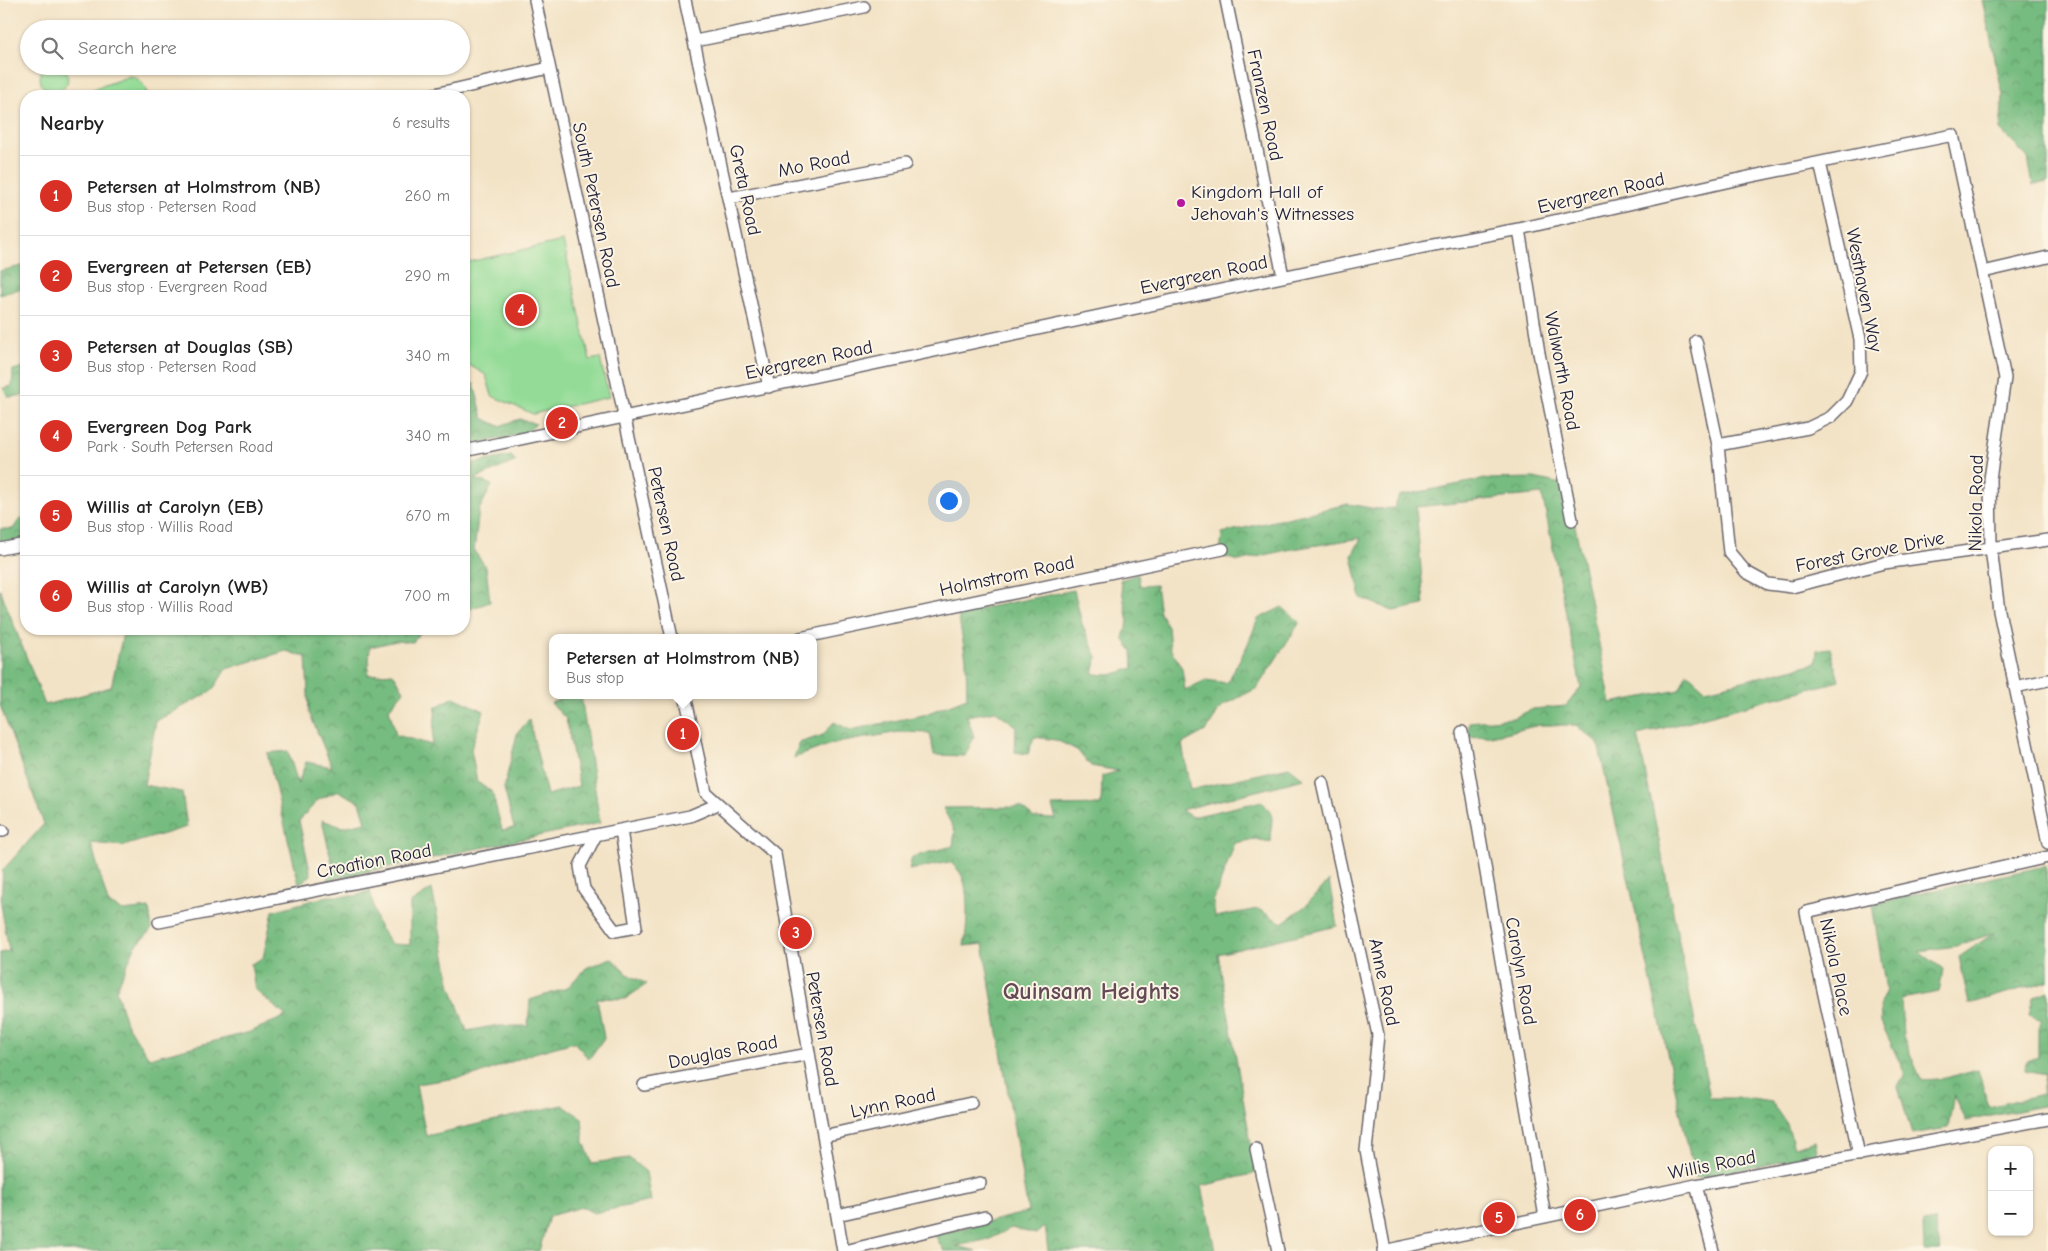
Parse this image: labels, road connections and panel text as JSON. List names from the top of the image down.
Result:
{
  "streets": {
    "street": [
      "Franzen Road",
      "Mo Road",
      "Greta Road",
      "Evergreen Road",
      "South Petersen Road",
      "Westhaven Way",
      "Walworth Road",
      "Nikola Road",
      "Petersen Road",
      "Forest Grove Drive",
      "Holmstrom Road",
      "Croation Road",
      "Nikola Place",
      "Carolyn Road",
      "Anne Road",
      "Douglas Road",
      "Lynn Road",
      "Willis Road"
    ]
  },
  "crossings": [
    ["Franzen Road", "Evergreen Road"],
    ["Mo Road", "Greta Road"],
    ["Greta Road", "Evergreen Road"],
    ["Evergreen Road", "South Petersen Road"],
    ["Evergreen Road", "Westhaven Way"],
    ["Evergreen Road", "Walworth Road"],
    ["Evergreen Road", "Nikola Road"],
    ["Evergreen Road", "Petersen Road"],
    ["South Petersen Road", "Petersen Road"],
    ["Westhaven Way", "Forest Grove Drive"],
    ["Nikola Road", "Forest Grove Drive"],
    ["Petersen Road", "Croation Road"],
    ["Petersen Road", "Douglas Road"],
    ["Petersen Road", "Lynn Road"],
    ["Nikola Place", "Willis Road"],
    ["Carolyn Road", "Willis Road"],
    ["Anne Road", "Willis Road"]
  ],
  "districts": ["Quinsam Heights"],
  "places": ["Kingdom Hall of Jehovah's Witnesses"],
  "page": {
    "search": "Search here",
    "heading": ["Nearby", "6 results"],
    "list": [
      {
        "mark": "1",
        "name": "Petersen at Holmstrom (NB)",
        "note": "Bus stop · Petersen Road",
        "value": "260 m"
      },
      {
        "mark": "2",
        "name": "Evergreen at Petersen (EB)",
        "note": "Bus stop · Evergreen Road",
        "value": "290 m"
      },
      {
        "mark": "3",
        "name": "Petersen at Douglas (SB)",
        "note": "Bus stop · Petersen Road",
        "value": "340 m"
      },
      {
        "mark": "4",
        "name": "Evergreen Dog Park",
        "note": "Park · South Petersen Road",
        "value": "340 m"
      },
      {
        "mark": "5",
        "name": "Willis at Carolyn (EB)",
        "note": "Bus stop · Willis Road",
        "value": "670 m"
      },
      {
        "mark": "6",
        "name": "Willis at Carolyn (WB)",
        "note": "Bus stop · Willis Road",
        "value": "700 m"
      }
    ],
    "pins": [
      "4",
      "2",
      "1",
      "3",
      "6",
      "5"
    ],
    "popup": ["Petersen at Holmstrom (NB)", "Bus stop"],
    "map_buttons": ["+", "−"]
  }
}
